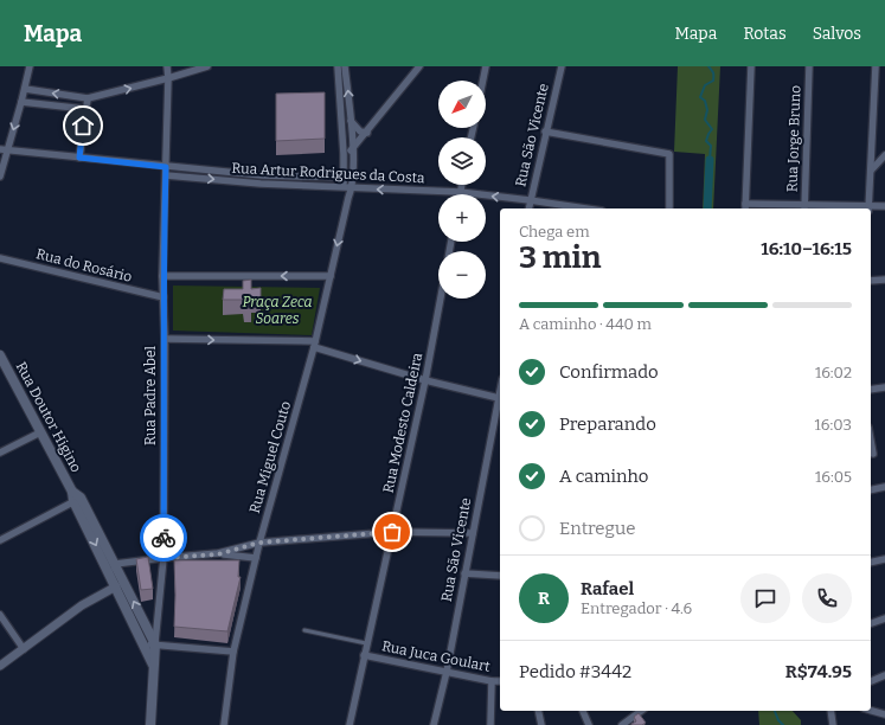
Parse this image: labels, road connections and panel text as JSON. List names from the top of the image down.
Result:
{
  "streets": {
    "main road": ["Rua Padre Abel", "Rua Doutor Higino"],
    "street": [
      "Rua São Vicente",
      "Rua Jorge Bruno",
      "Rua Artur Rodrigues da Costa",
      "Rua do Rosário",
      "Rua Modesto Caldeira",
      "Rua Miguel Couto",
      "Rua Juca Goulart"
    ]
  },
  "crossings": [
    ["Rua São Vicente", "Rua Artur Rodrigues da Costa"],
    ["Rua São Vicente", "Rua Juca Goulart"],
    ["Rua Artur Rodrigues da Costa", "Rua Padre Abel"],
    ["Rua Artur Rodrigues da Costa", "Rua Miguel Couto"],
    ["Rua do Rosário", "Rua Padre Abel"],
    ["Rua Padre Abel", "Rua Doutor Higino"],
    ["Rua Modesto Caldeira", "Rua Juca Goulart"]
  ],
  "parks": ["Praça Zeca Soares"],
  "north": "bottom left",
  "page": {
    "header": "Mapa",
    "nav": ["Mapa", "Rotas", "Salvos"],
    "map_buttons": ["+", "−"],
    "heading": ["3 min", "Chega em", "16:10–16:15"],
    "panel": [
      "Rafael",
      "Entregador · 4.6",
      "Pedido #3442",
      "R$74.95"
    ],
    "bar": "A caminho · 440 m",
    "list": [
      ["Confirmado", "16:02"],
      ["Preparando", "16:03"],
      ["A caminho", "16:05"],
      "Entregue"
    ],
    "round": "R"
  }
}
